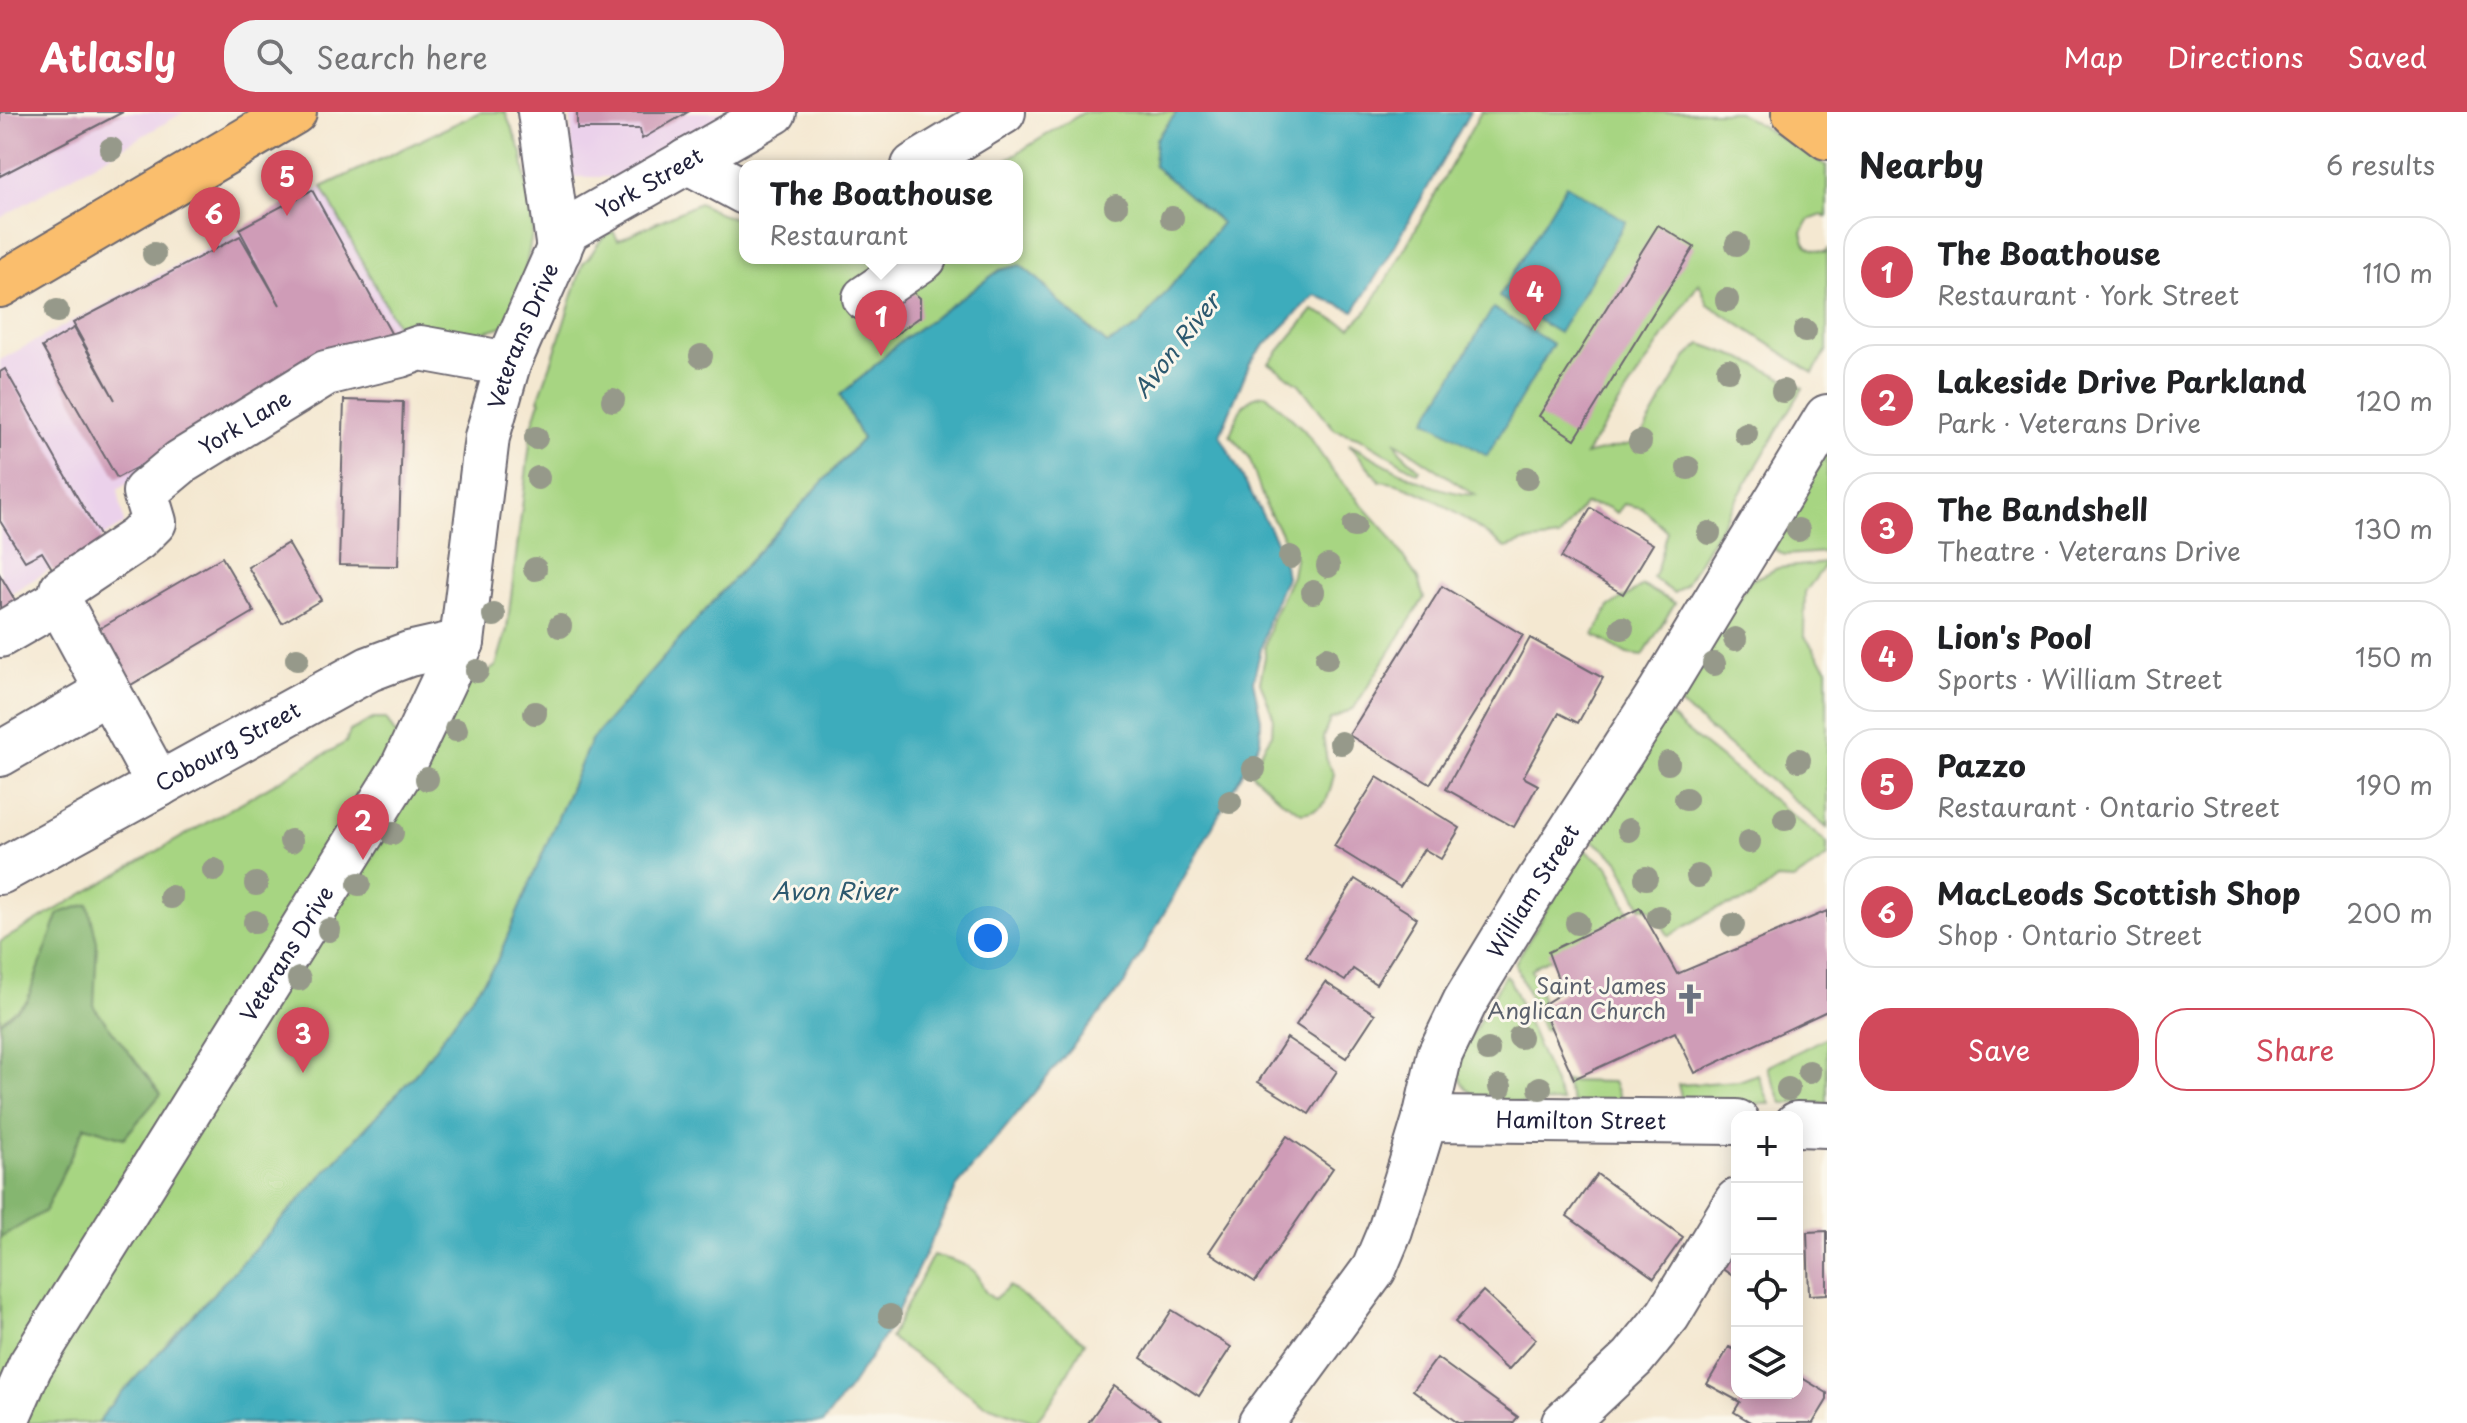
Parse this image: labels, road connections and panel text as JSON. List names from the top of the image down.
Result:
{
  "streets": {
    "street": [
      "York Street",
      "Veterans Drive",
      "York Lane",
      "Cobourg Street",
      "William Street",
      "Hamilton Street"
    ]
  },
  "crossings": [
    ["York Street", "Veterans Drive"],
    ["Veterans Drive", "York Lane"],
    ["Veterans Drive", "Cobourg Street"],
    ["William Street", "Hamilton Street"]
  ],
  "water": ["Avon River"],
  "places": {
    "church": ["Saint James Anglican Church"]
  },
  "page": {
    "header": "Atlasly",
    "search": "Search here",
    "nav": ["Map", "Directions", "Saved"],
    "heading": ["Nearby", "6 results"],
    "pins": [
      "5",
      "6",
      "4",
      "1",
      "2",
      "3"
    ],
    "popup": ["The Boathouse", "Restaurant"],
    "list": [
      {
        "mark": "1",
        "name": "The Boathouse",
        "note": "Restaurant · York Street",
        "value": "110 m"
      },
      {
        "mark": "2",
        "name": "Lakeside Drive Parkland",
        "note": "Park · Veterans Drive",
        "value": "120 m"
      },
      {
        "mark": "3",
        "name": "The Bandshell",
        "note": "Theatre · Veterans Drive",
        "value": "130 m"
      },
      {
        "mark": "4",
        "name": "Lion's Pool",
        "note": "Sports · William Street",
        "value": "150 m"
      },
      {
        "mark": "5",
        "name": "Pazzo",
        "note": "Restaurant · Ontario Street",
        "value": "190 m"
      },
      {
        "mark": "6",
        "name": "MacLeods Scottish Shop",
        "note": "Shop · Ontario Street",
        "value": "200 m"
      }
    ],
    "buttons": ["Save", "Share"],
    "map_buttons": ["+", "−"]
  }
}
